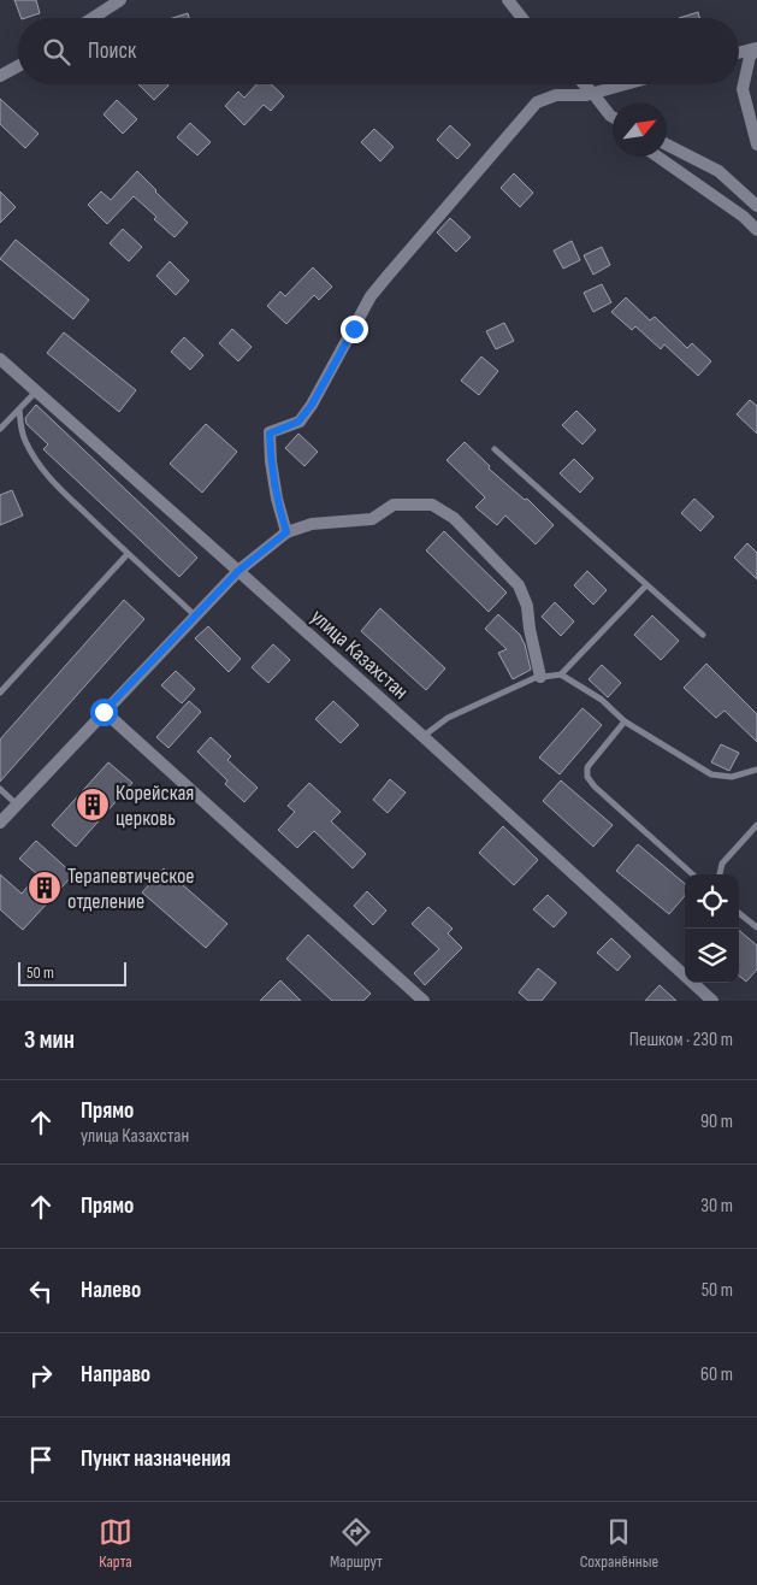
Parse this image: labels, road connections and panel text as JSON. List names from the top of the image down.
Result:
{
  "streets": {
    "street": ["улица Казахстан"]
  },
  "places": {
    "building": ["Корейская церковь", "Терапевтическое отделение"]
  },
  "scale_bar": "50 m",
  "north": "top right",
  "page": {
    "search": "Поиск",
    "scale": "50 m",
    "heading": ["3 мин", "Пешком · 230 m"],
    "list": [
      ["Прямо", "улица Казахстан", "90 m"],
      ["Прямо", "30 m"],
      ["Налево", "50 m"],
      ["Направо", "60 m"],
      "Пункт назначения"
    ],
    "nav": ["Карта", "Маршрут", "Сохранённые"]
  }
}
